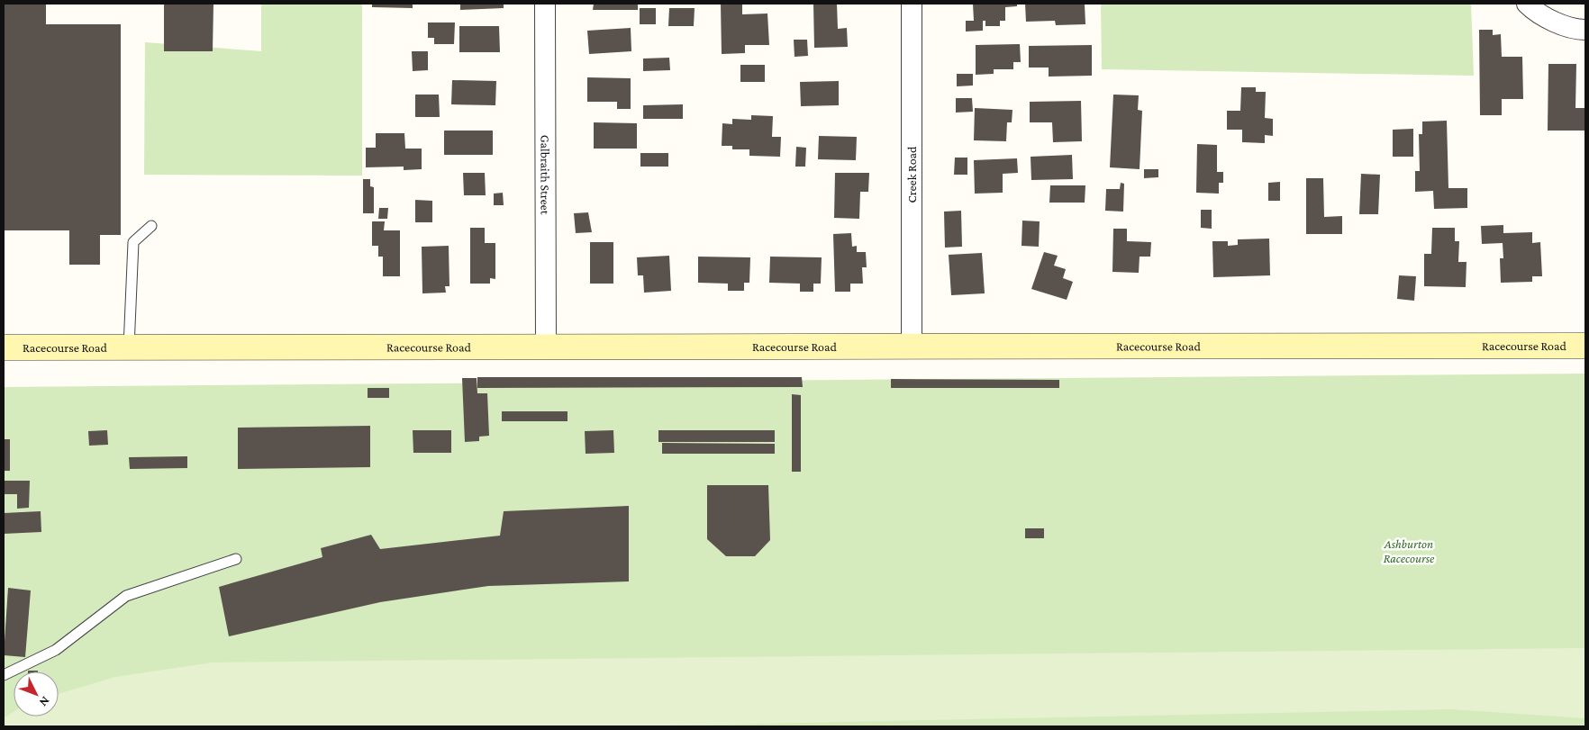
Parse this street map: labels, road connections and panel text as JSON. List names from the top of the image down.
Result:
{
  "streets": {
    "street": ["Galbraith Street", "Creek Road", "Racecourse Road"]
  },
  "crossings": [
    ["Galbraith Street", "Racecourse Road"],
    ["Creek Road", "Racecourse Road"]
  ],
  "parks": ["Ashburton Racecourse"],
  "north": "bottom right"
}
